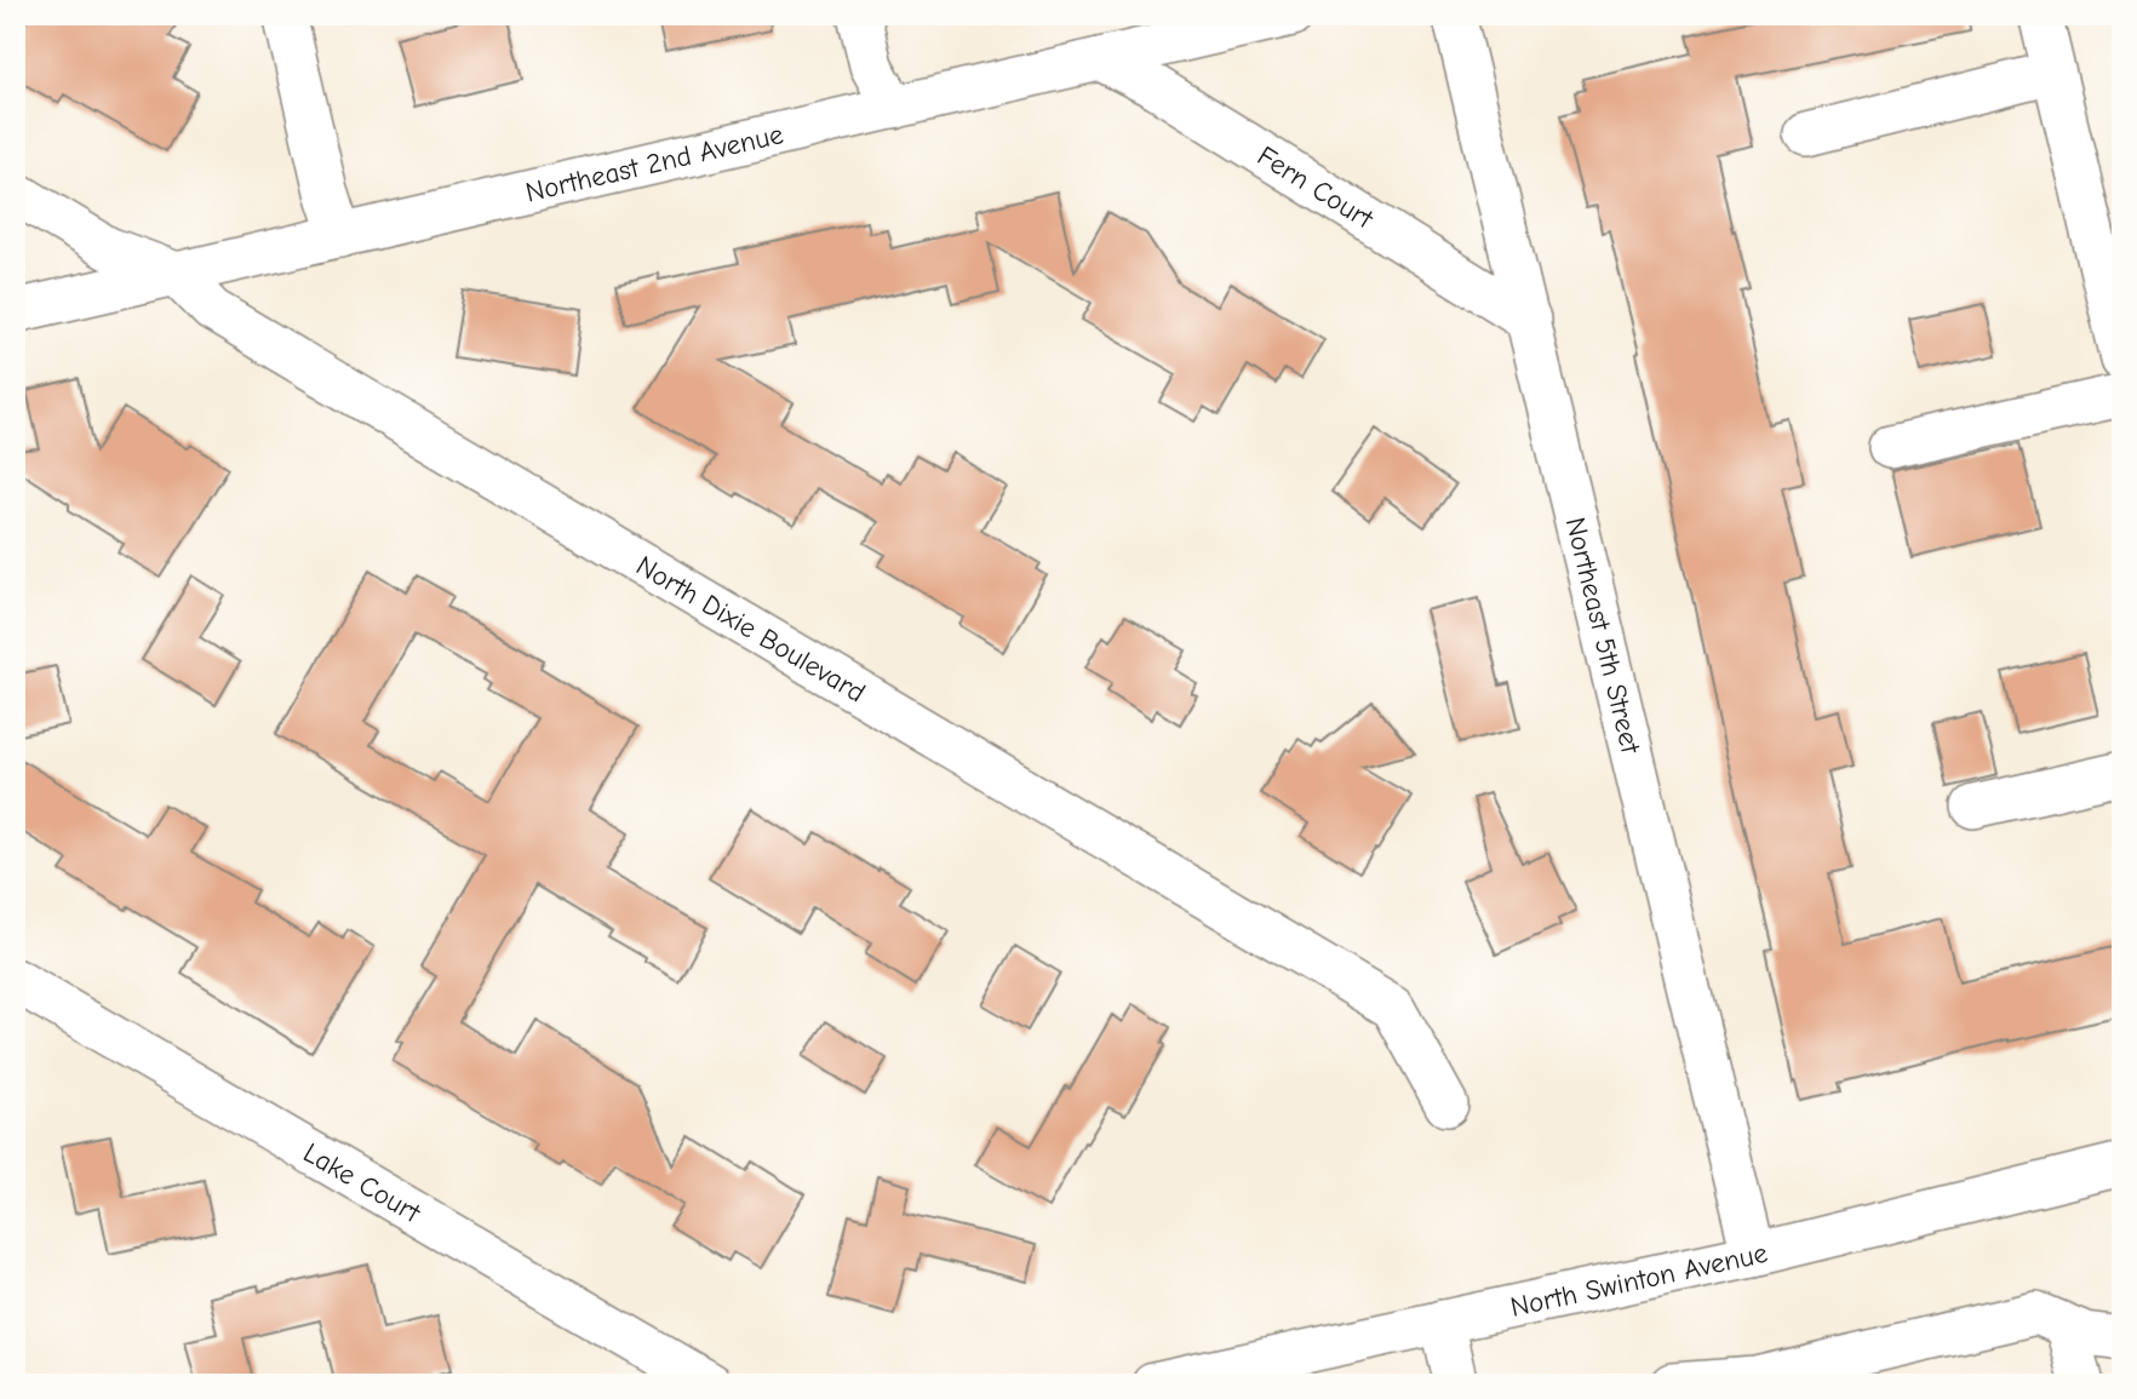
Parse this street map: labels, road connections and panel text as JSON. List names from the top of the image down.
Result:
{
  "streets": {
    "street": [
      "Northeast 2nd Avenue",
      "Fern Court",
      "North Dixie Boulevard",
      "Northeast 5th Street",
      "Lake Court",
      "North Swinton Avenue"
    ]
  },
  "crossings": [
    ["Northeast 2nd Avenue", "Fern Court"],
    ["Northeast 2nd Avenue", "North Dixie Boulevard"],
    ["Fern Court", "Northeast 5th Street"],
    ["Northeast 5th Street", "North Swinton Avenue"]
  ]
}
